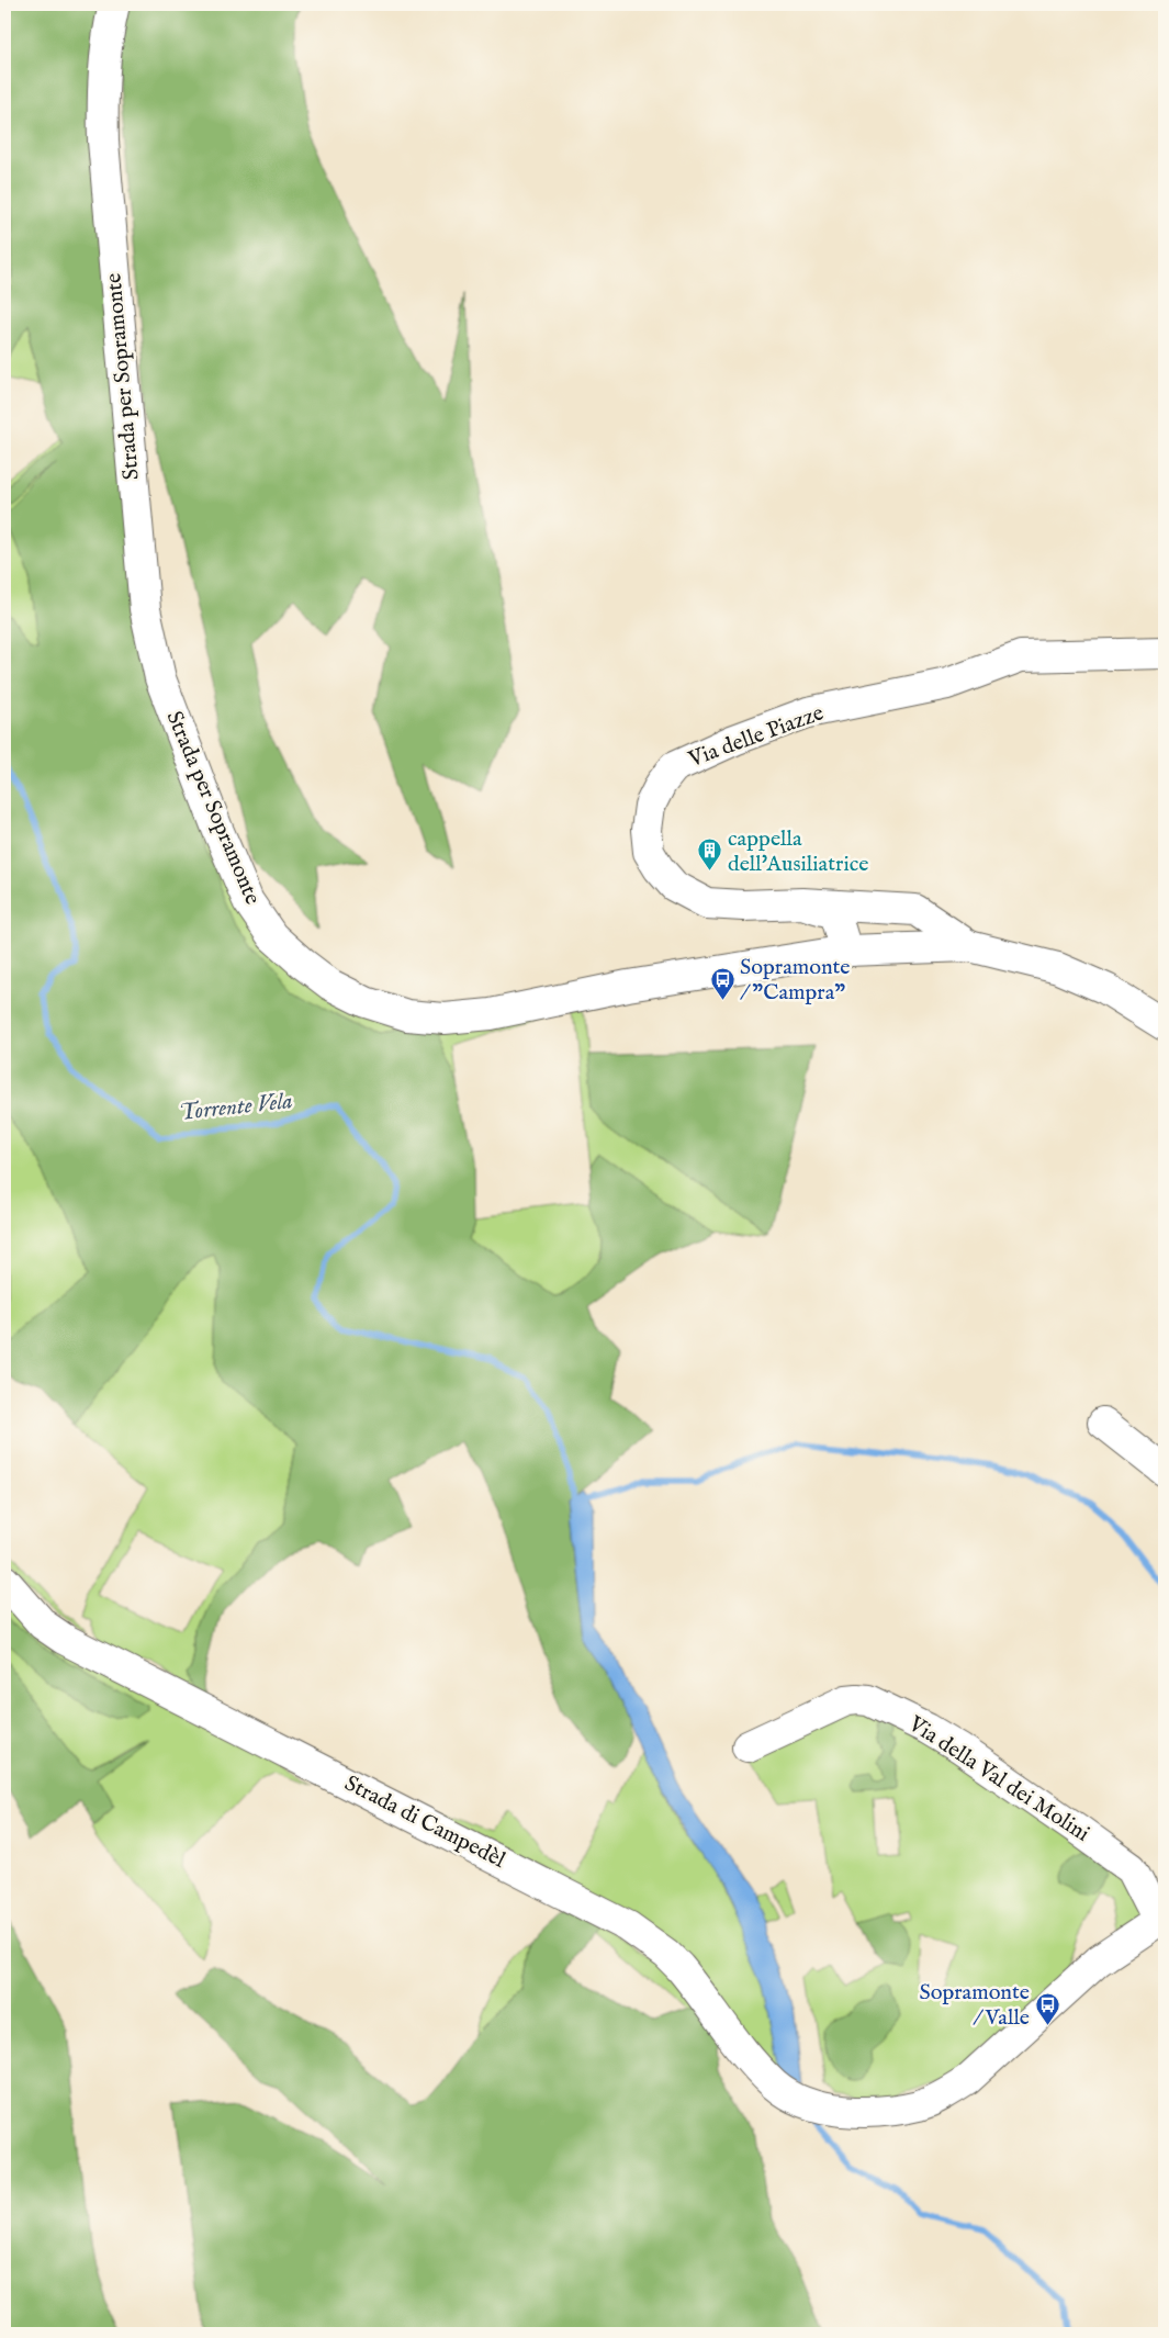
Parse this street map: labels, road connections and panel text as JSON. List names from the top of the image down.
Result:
{
  "streets": {
    "street": [
      "Strada per Sopramonte",
      "Via delle Piazze",
      "Via della Val dei Molini",
      "Strada di Campedèl"
    ]
  },
  "crossings": [
    ["Strada per Sopramonte", "Via delle Piazze"],
    ["Via della Val dei Molini", "Strada di Campedèl"]
  ],
  "water": ["Torrente Vela"],
  "places": {
    "building": ["cappella dell'Ausiliatrice"],
    "bus stop": ["Sopramonte / \"Campra\"", "Sopramonte / Valle"]
  }
}
